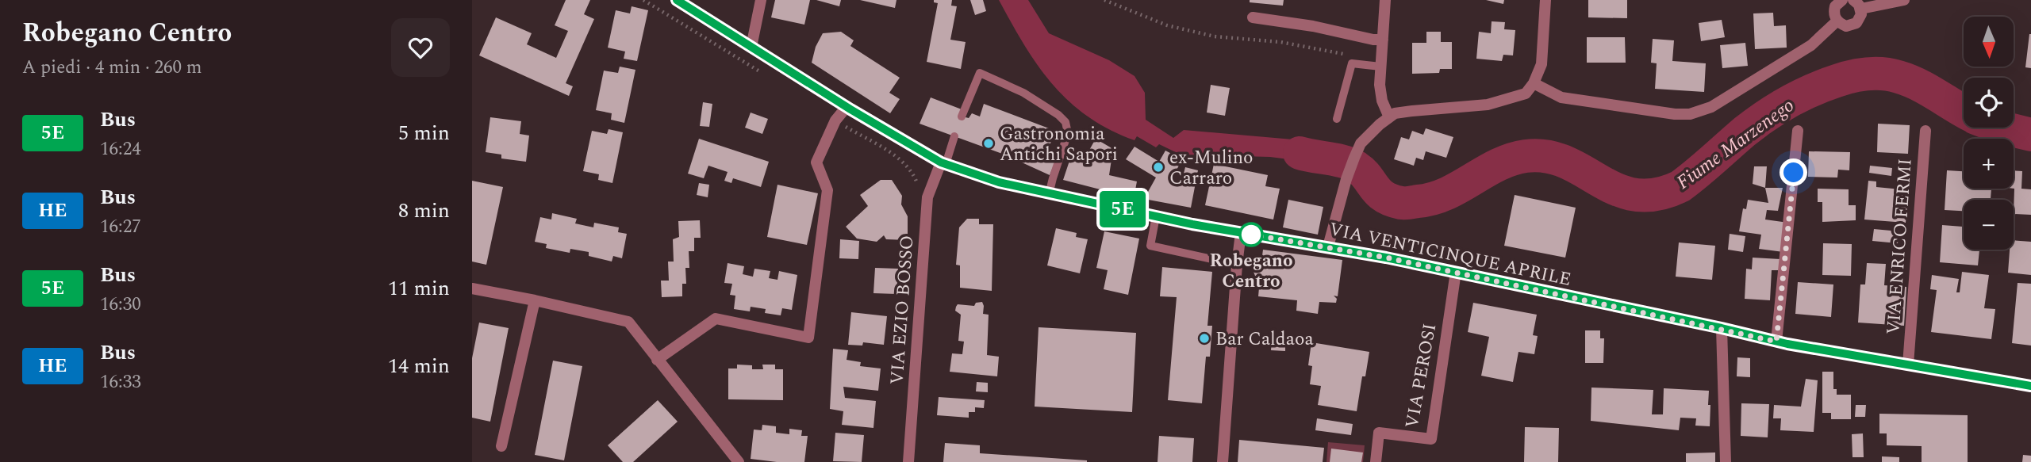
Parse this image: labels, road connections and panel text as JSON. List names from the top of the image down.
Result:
{
  "streets": {
    "main road": ["VIA VENTICINQUE APRILE"],
    "street": ["VIA ENRICO FERMI", "VIA EZIO BOSSO", "VIA PEROSI"]
  },
  "crossings": [
    ["VIA ENRICO FERMI", "VIA VENTICINQUE APRILE"],
    ["VIA VENTICINQUE APRILE", "VIA EZIO BOSSO"],
    ["VIA VENTICINQUE APRILE", "VIA PEROSI"]
  ],
  "water": ["Fiume Marzenego"],
  "places": [
    "Gastronomia Antichi Sapori",
    "ex-Mulino Carraro",
    "Robegano Centro",
    "Bar Caldaoa"
  ],
  "lines": ["bus line 5E"],
  "north": "bottom",
  "page": {
    "heading": ["Robegano Centro", "A piedi · 4 min · 260 m"],
    "on_map": "5E",
    "map_buttons": ["+", "−"],
    "list": [
      {
        "mark": "5E",
        "name": "Bus",
        "note": "16:24",
        "value": "5 min"
      },
      {
        "mark": "HE",
        "name": "Bus",
        "note": "16:27",
        "value": "8 min"
      },
      {
        "mark": "5E",
        "name": "Bus",
        "note": "16:30",
        "value": "11 min"
      },
      {
        "mark": "HE",
        "name": "Bus",
        "note": "16:33",
        "value": "14 min"
      }
    ]
  }
}
